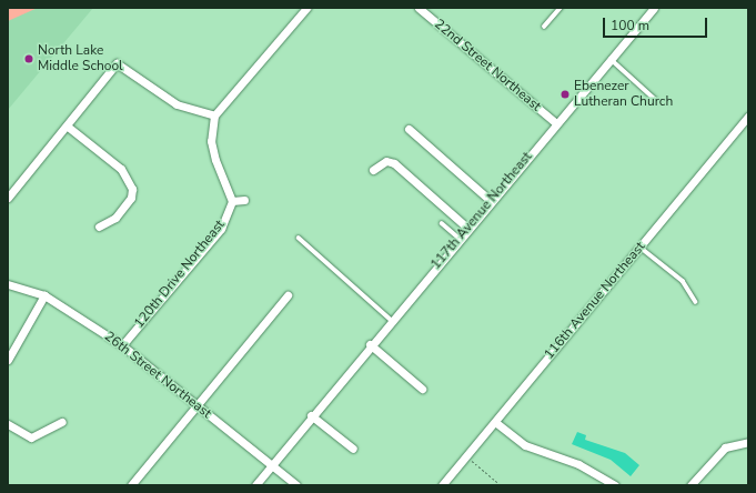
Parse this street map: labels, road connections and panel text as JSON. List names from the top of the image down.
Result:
{
  "streets": {
    "street": [
      "22nd Street Northeast",
      "117th Avenue Northeast",
      "120th Drive Northeast",
      "116th Avenue Northeast",
      "26th Street Northeast"
    ]
  },
  "crossings": [
    ["22nd Street Northeast", "117th Avenue Northeast"],
    ["117th Avenue Northeast", "26th Street Northeast"],
    ["120th Drive Northeast", "26th Street Northeast"]
  ],
  "places": ["North Lake Middle School", "Ebenezer Lutheran Church"],
  "scale_bar": "100 m"
}
